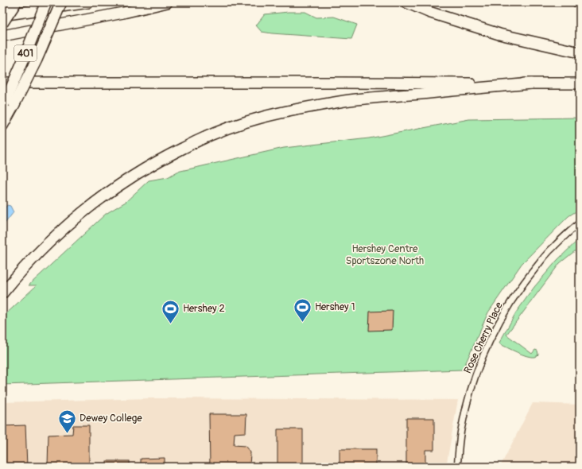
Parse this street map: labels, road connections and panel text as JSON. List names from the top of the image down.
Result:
{
  "streets": {
    "highway": ["401"],
    "street": ["Rose Cherry Place"]
  },
  "parks": ["Hershey Centre Sportszone North"],
  "places": {
    "sports": ["Hershey 1", "Hershey 2"],
    "school or university": ["Dewey College"]
  }
}
